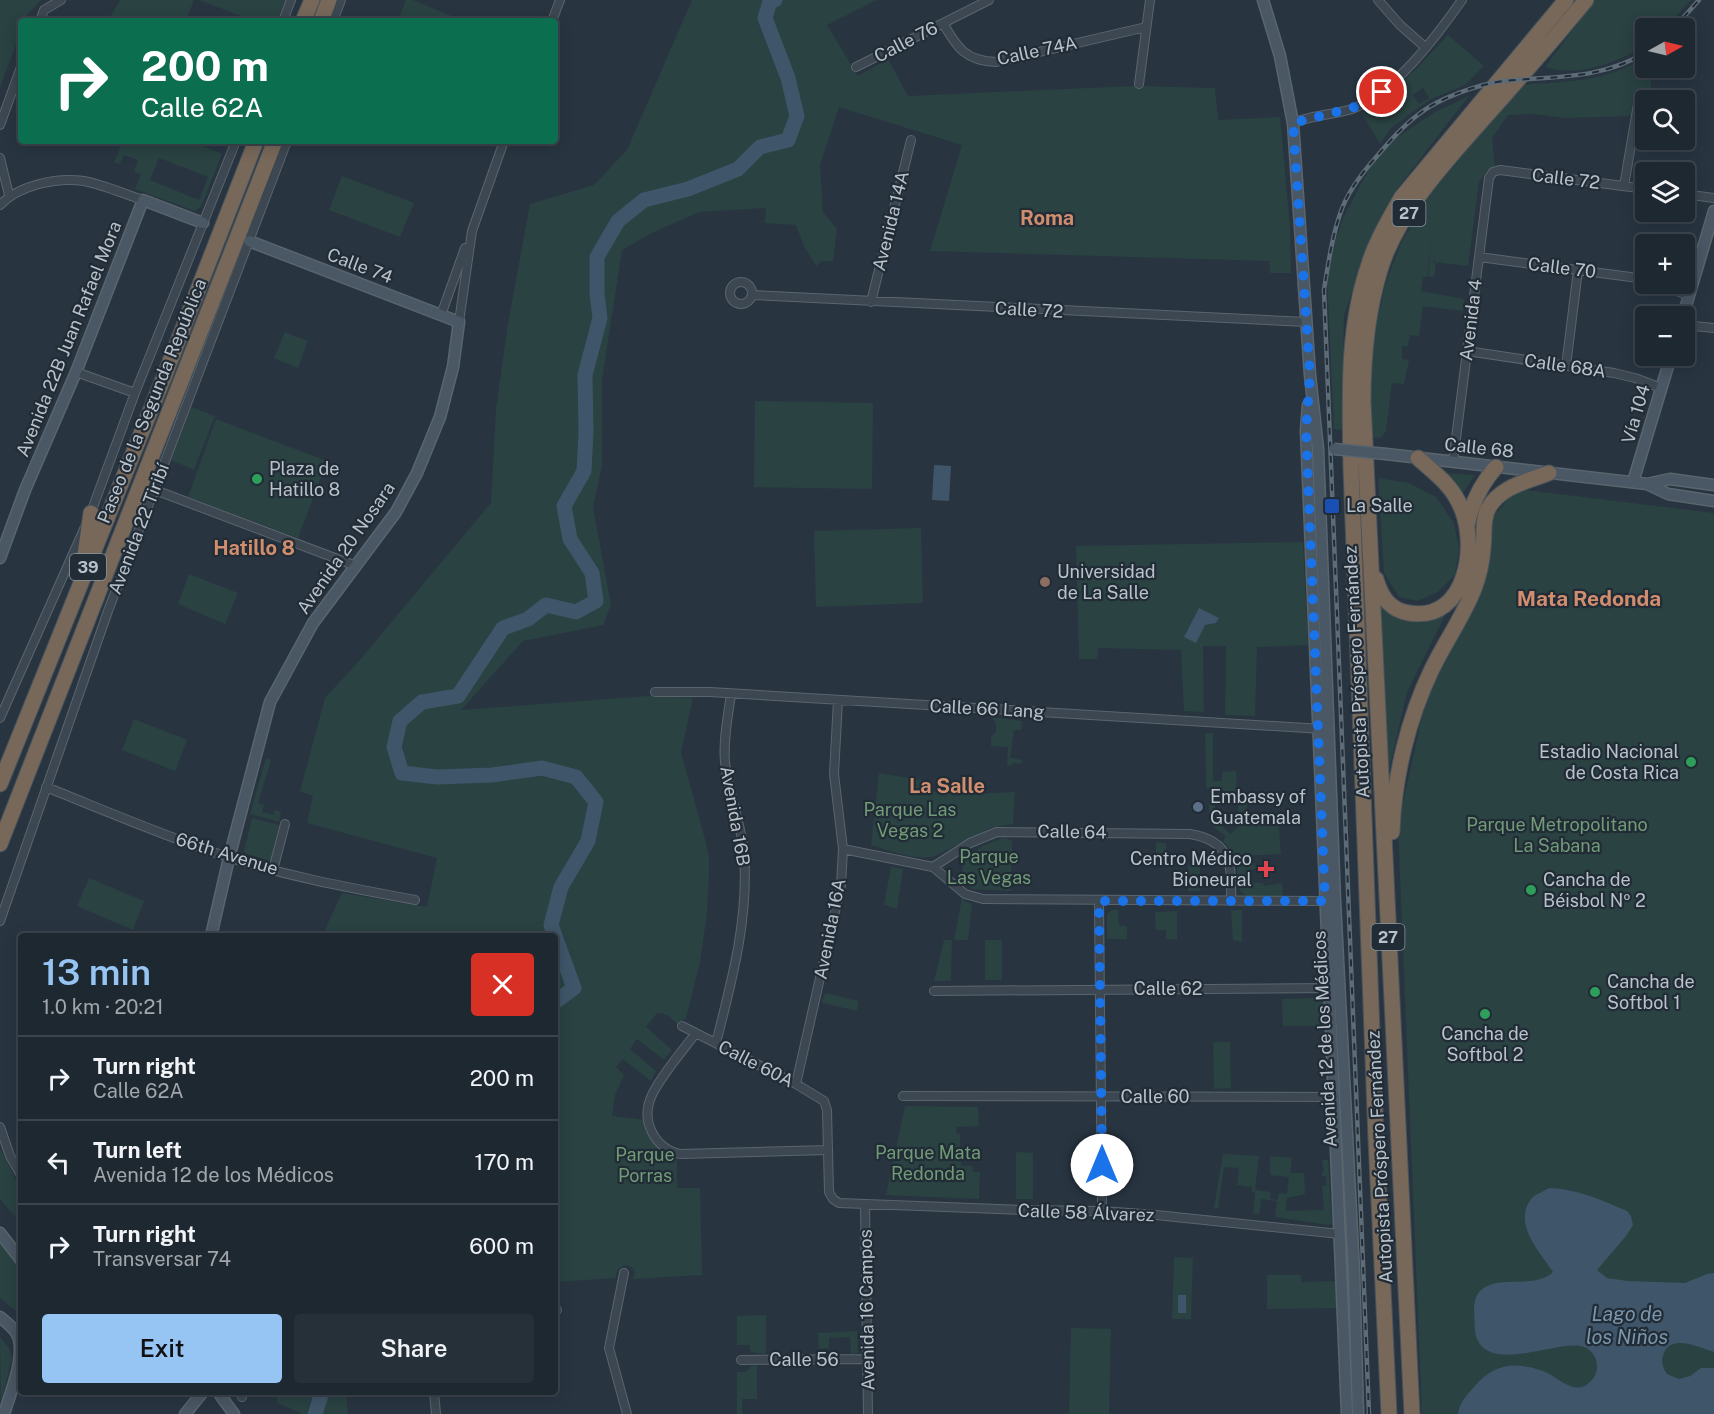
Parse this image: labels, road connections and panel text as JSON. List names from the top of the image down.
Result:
{
  "streets": {
    "highway": [
      "27",
      "Paseo de la Segunda República",
      "39",
      "Autopista Próspero Fernández"
    ],
    "main road": [
      "Calle 74",
      "Avenida 22B Juan Rafael Mora",
      "Vía 104",
      "Calle 68",
      "Avenida 20 Nosara",
      "Avenida 12 de los Médicos"
    ],
    "street": [
      "Calle 76",
      "Calle 74A",
      "Calle 72",
      "Avenida 14A",
      "Calle 70",
      "Avenida 4",
      "Calle 68A",
      "Avenida 22 Tiribí",
      "Calle 66 Lang",
      "Avenida 16B",
      "Calle 64",
      "66th Avenue",
      "Avenida 16A",
      "Calle 62",
      "Calle 60A",
      "Calle 60",
      "Calle 58 Álvarez",
      "Avenida 16 Campos",
      "Calle 56"
    ]
  },
  "crossings": [
    ["Calle 76", "Calle 74A"],
    ["Calle 72", "Avenida 14A"],
    ["Calle 72", "Avenida 4"],
    ["Calle 72", "Avenida 12 de los Médicos"],
    ["Calle 74", "Avenida 22 Tiribí"],
    ["Calle 74", "Avenida 20 Nosara"],
    ["Calle 70", "Avenida 4"],
    ["Avenida 4", "Calle 68A"],
    ["Avenida 4", "Calle 68"],
    ["Calle 68A", "Vía 104"],
    ["Vía 104", "Calle 68"],
    ["Calle 68", "Avenida 12 de los Médicos"],
    ["Avenida 22 Tiribí", "66th Avenue"],
    ["Avenida 20 Nosara", "66th Avenue"],
    ["Calle 66 Lang", "Avenida 16B"],
    ["Calle 66 Lang", "Avenida 16A"],
    ["Calle 66 Lang", "Avenida 12 de los Médicos"],
    ["Avenida 16B", "Calle 60A"],
    ["Avenida 16A", "Calle 60A"],
    ["Calle 62", "Avenida 12 de los Médicos"],
    ["Avenida 12 de los Médicos", "Calle 60"],
    ["Avenida 12 de los Médicos", "Calle 58 Álvarez"],
    ["Calle 60A", "Calle 58 Álvarez"],
    ["Calle 58 Álvarez", "Avenida 16 Campos"],
    ["Avenida 16 Campos", "Calle 56"]
  ],
  "districts": [
    "Roma",
    "Hatillo 8",
    "Mata Redonda",
    "La Salle"
  ],
  "water": ["Lago de los Niños"],
  "parks": [
    "Parque Las Vegas 2",
    "Parque Metropolitano La Sabana",
    "Parque Las Vegas",
    "Parque Mata Redonda",
    "Parque Porras"
  ],
  "places": {
    "other": [
      "Plaza de Hatillo 8",
      "Universidad de La Salle",
      "Estadio Nacional de Costa Rica",
      "Embassy of Guatemala",
      "Cancha de Béisbol Nº 2",
      "Cancha de Softbol 1",
      "Cancha de Softbol 2"
    ],
    "transit": ["La Salle"],
    "health": ["Centro Médico Bioneural"]
  },
  "north": "right",
  "page": {
    "map_buttons": ["+", "−"],
    "turn": ["200 m", "Calle 62A"],
    "heading": ["13 min", "1.0 km · 20:21"],
    "list": [
      {
        "name": "Turn right",
        "note": "Calle 62A",
        "value": "200 m"
      },
      {
        "name": "Turn left",
        "note": "Avenida 12 de los Médicos",
        "value": "170 m"
      },
      {
        "name": "Turn right",
        "note": "Transversar 74",
        "value": "600 m"
      }
    ],
    "buttons": ["Exit", "Share"]
  }
}
